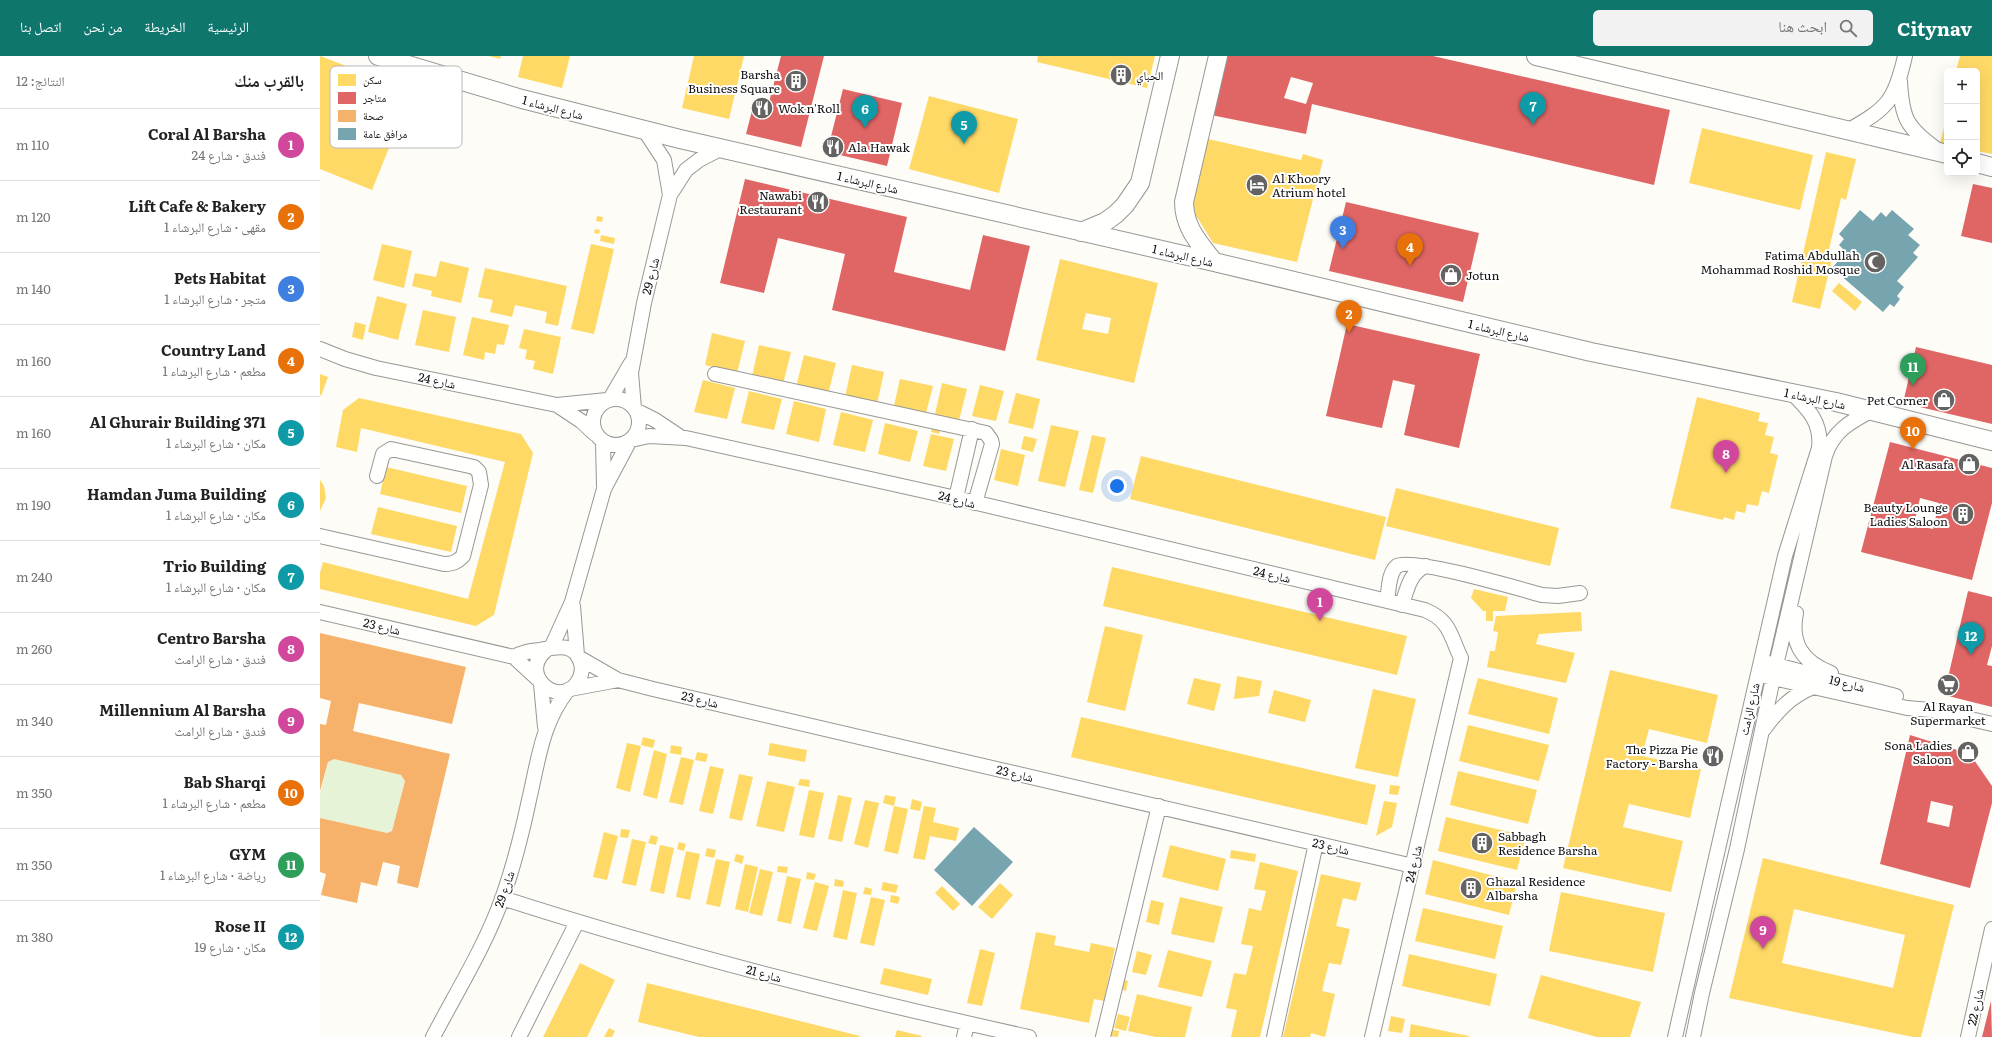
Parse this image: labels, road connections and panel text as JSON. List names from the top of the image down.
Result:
{
  "streets": {
    "street": [
      "شارع البرشاء 1",
      "شارع 29",
      "شارع 24",
      "شارع 23",
      "شارع 19",
      "شارع الرامث",
      "شارع 21",
      "شارع 22"
    ]
  },
  "crossings": [
    ["شارع البرشاء 1", "شارع 29"],
    ["شارع البرشاء 1", "شارع الرامث"],
    ["شارع 29", "شارع 24"],
    ["شارع 29", "شارع 23"],
    ["شارع 29", "شارع 21"],
    ["شارع 24", "شارع 23"],
    ["شارع 19", "شارع الرامث"]
  ],
  "places": {
    "building": [
      "الحباي",
      "Barsha Business Square",
      "Beauty Lounge Ladies Saloon",
      "Sabbagh Residence Barsha",
      "Ghazal Residence Albarsha"
    ],
    "restaurant": [
      "Wok n'Roll",
      "Ala Hawak",
      "Nawabi Restaurant",
      "The Pizza Pie Factory - Barsha"
    ],
    "hotel": ["Al Khoory Atrium hotel"],
    "mosque": ["Fatima Abdullah Mohammad Roshid Mosque"],
    "shop": [
      "Jotun",
      "Pet Corner",
      "Al Rasafa",
      "Sona Ladies Saloon"
    ],
    "supermarket": ["Al Rayan Supermarket"]
  },
  "legend": [
    "سكن",
    "متاجر",
    "صحة",
    "مرافق عامة"
  ],
  "page": {
    "header": "Citynav",
    "search": "ابحث هنا",
    "nav": [
      "الرئيسية",
      "الخريطة",
      "من نحن",
      "اتصل بنا"
    ],
    "heading": ["بالقرب منك", "النتائج: 12"],
    "map_buttons": ["+", "−"],
    "pins": [
      "7",
      "6",
      "5",
      "3",
      "4",
      "2",
      "11",
      "10",
      "8",
      "1",
      "12",
      "9"
    ],
    "list": [
      {
        "mark": "1",
        "name": "Coral Al Barsha",
        "note": "فندق · شارع 24",
        "value": "110 m"
      },
      {
        "mark": "2",
        "name": "Lift Cafe & Bakery",
        "note": "مقهى · شارع البرشاء 1",
        "value": "120 m"
      },
      {
        "mark": "3",
        "name": "Pets Habitat",
        "note": "متجر · شارع البرشاء 1",
        "value": "140 m"
      },
      {
        "mark": "4",
        "name": "Country Land",
        "note": "مطعم · شارع البرشاء 1",
        "value": "160 m"
      },
      {
        "mark": "5",
        "name": "Al Ghurair Building 371",
        "note": "مكان · شارع البرشاء 1",
        "value": "160 m"
      },
      {
        "mark": "6",
        "name": "Hamdan Juma Building",
        "note": "مكان · شارع البرشاء 1",
        "value": "190 m"
      },
      {
        "mark": "7",
        "name": "Trio Building",
        "note": "مكان · شارع البرشاء 1",
        "value": "240 m"
      },
      {
        "mark": "8",
        "name": "Centro Barsha",
        "note": "فندق · شارع الرامث",
        "value": "260 m"
      },
      {
        "mark": "9",
        "name": "Millennium Al Barsha",
        "note": "فندق · شارع الرامث",
        "value": "340 m"
      },
      {
        "mark": "10",
        "name": "Bab Sharqi",
        "note": "مطعم · شارع البرشاء 1",
        "value": "350 m"
      },
      {
        "mark": "11",
        "name": "GYM",
        "note": "رياضة · شارع البرشاء 1",
        "value": "350 m"
      },
      {
        "mark": "12",
        "name": "Rose II",
        "note": "مكان · شارع 19",
        "value": "380 m"
      }
    ]
  }
}
